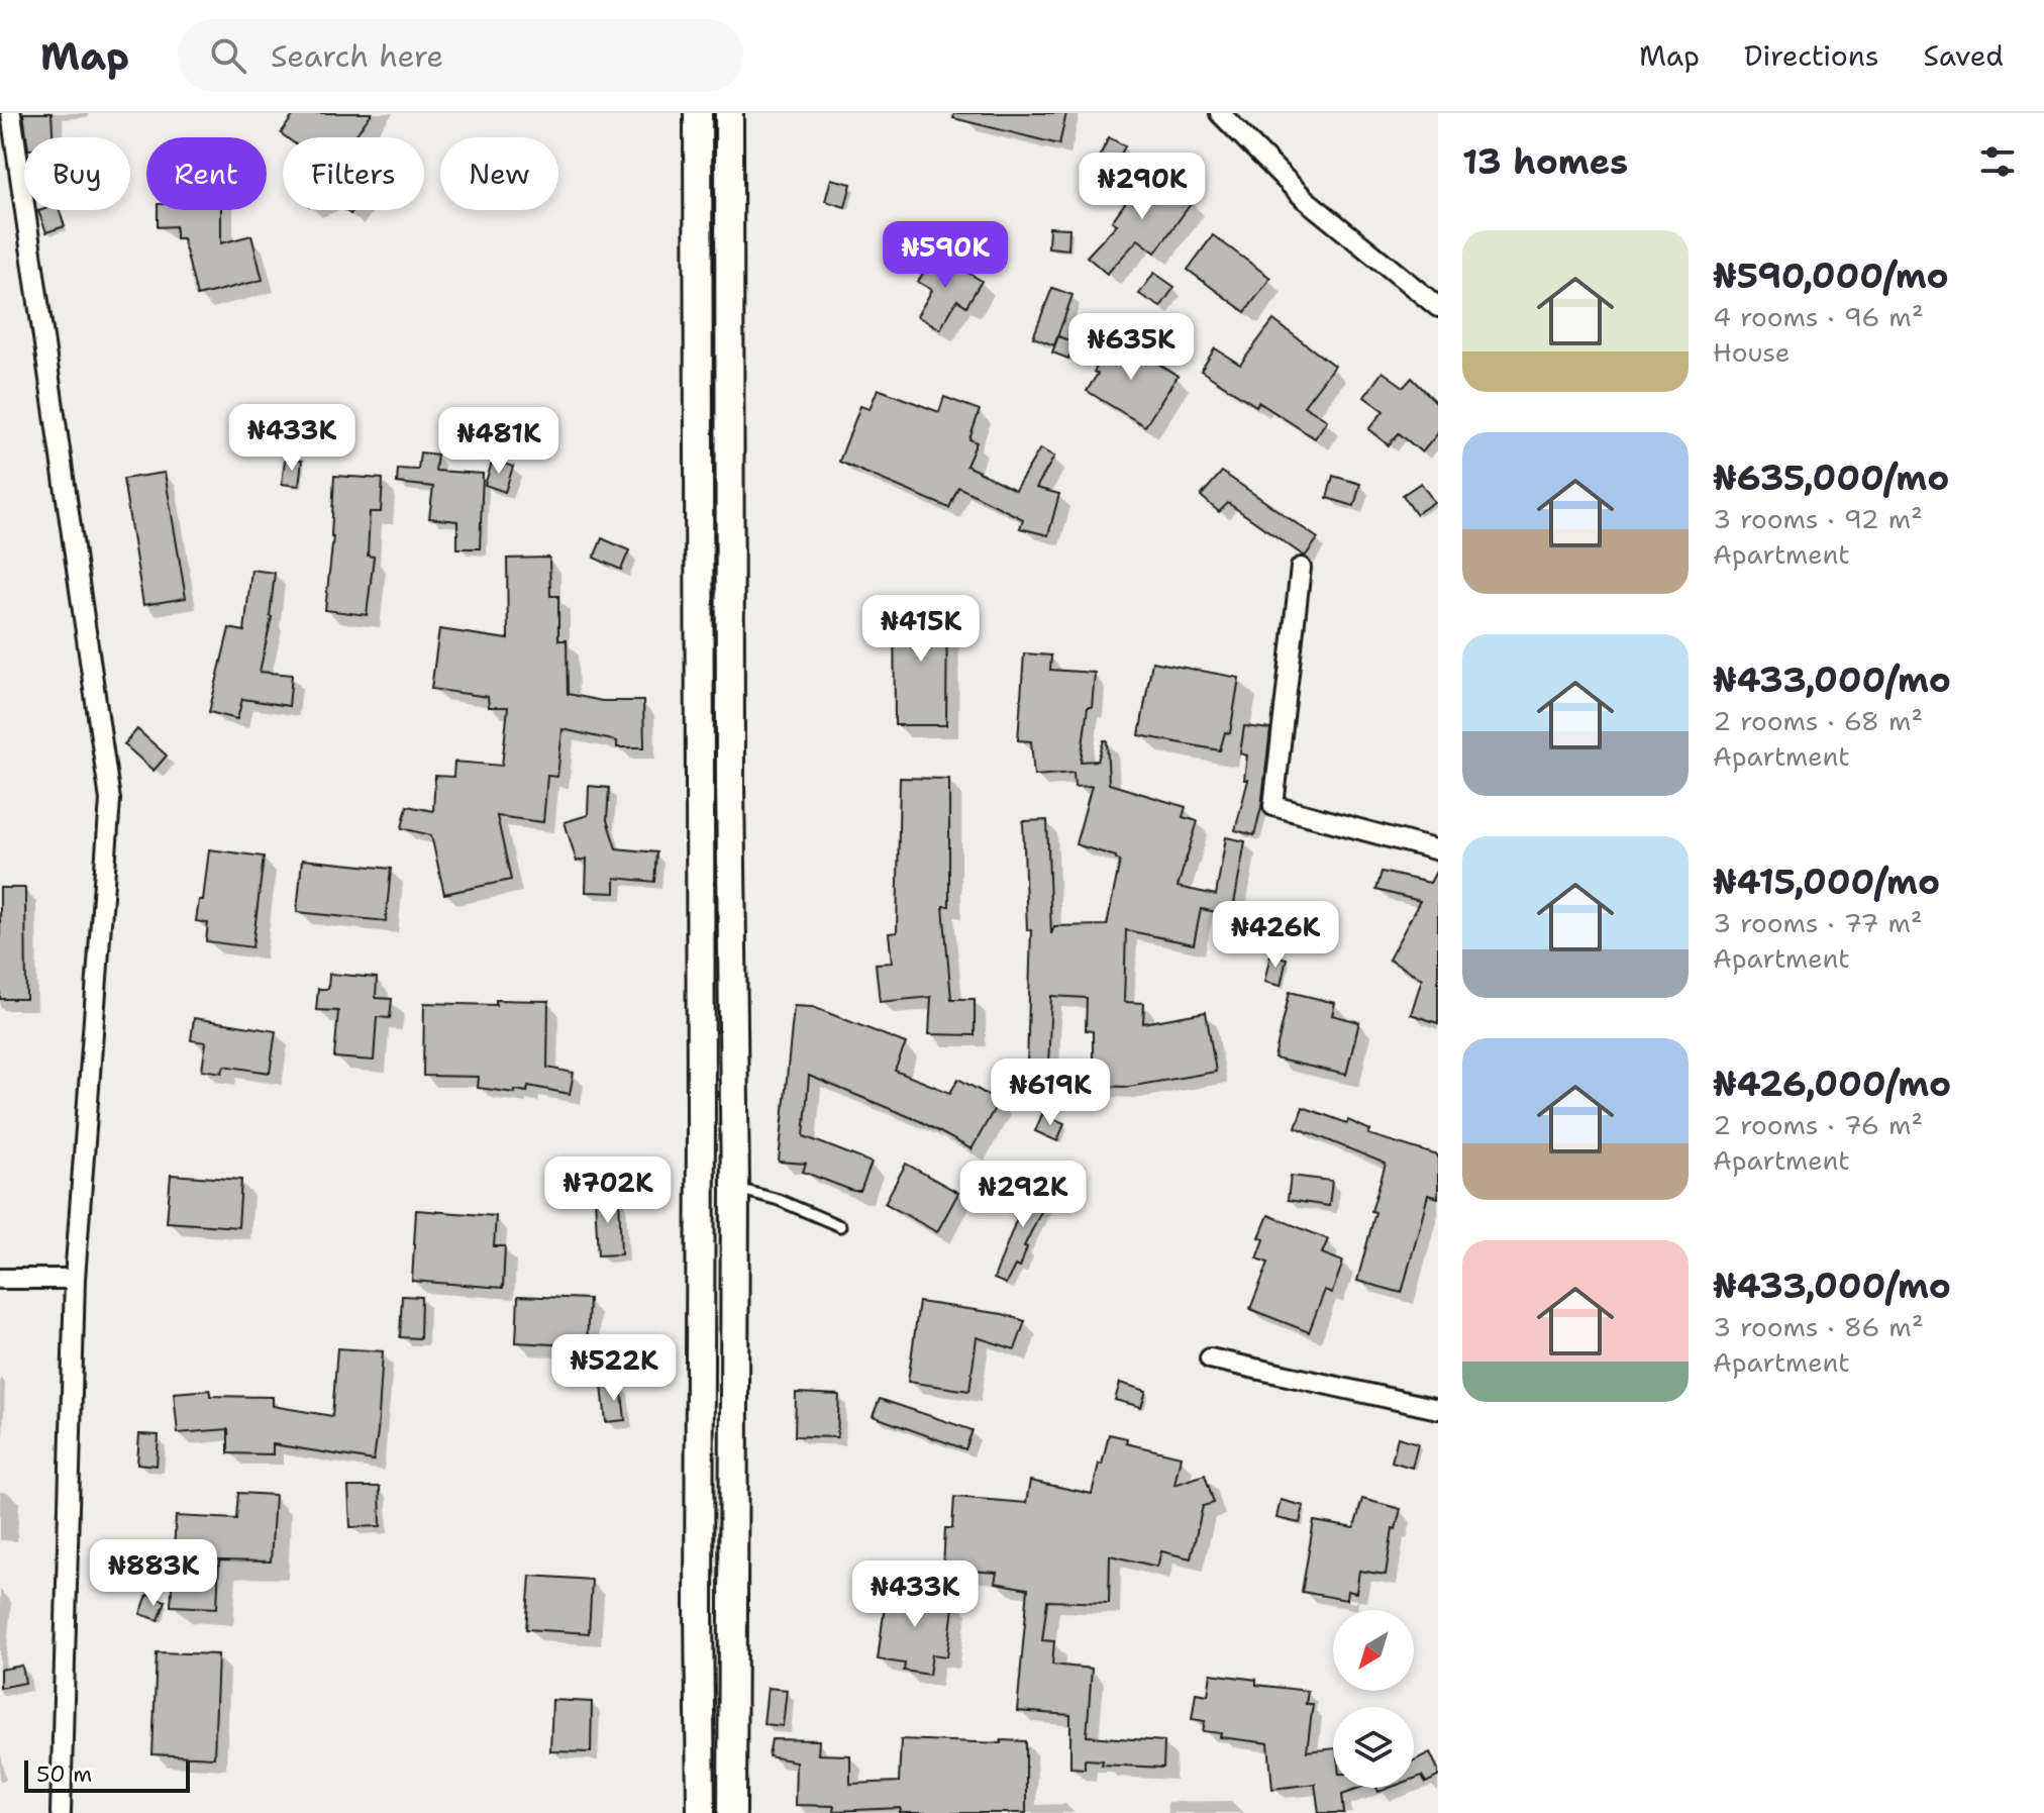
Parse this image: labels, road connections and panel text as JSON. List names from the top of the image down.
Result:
{
  "scale_bar": "50 m",
  "north": "bottom left",
  "page": {
    "header": "Map",
    "search": "Search here",
    "nav": ["Map", "Directions", "Saved"],
    "heading": "13 homes",
    "chip": [
      "Buy",
      "Rent",
      "Filters",
      "New"
    ],
    "price": [
      "₦290K",
      "₦590K",
      "₦635K",
      "₦433K",
      "₦481K",
      "₦415K",
      "₦426K",
      "₦619K",
      "₦702K",
      "₦292K",
      "₦522K",
      "₦883K",
      "₦433K"
    ],
    "list": [
      {
        "name": "₦590,000/mo",
        "note": "4 rooms · 96 m² · House"
      },
      {
        "name": "₦635,000/mo",
        "note": "3 rooms · 92 m² · Apartment"
      },
      {
        "name": "₦433,000/mo",
        "note": "2 rooms · 68 m² · Apartment"
      },
      {
        "name": "₦415,000/mo",
        "note": "3 rooms · 77 m² · Apartment"
      },
      {
        "name": "₦426,000/mo",
        "note": "2 rooms · 76 m² · Apartment"
      },
      {
        "name": "₦433,000/mo",
        "note": "3 rooms · 86 m² · Apartment"
      }
    ],
    "scale": "50 m"
  }
}
